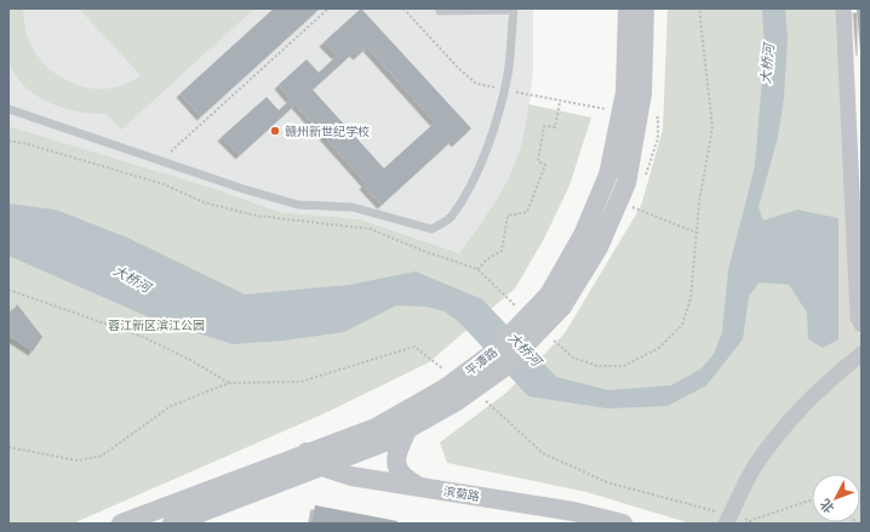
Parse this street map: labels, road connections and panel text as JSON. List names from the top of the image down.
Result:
{
  "streets": {
    "street": ["平潭路", "滨菊路"]
  },
  "crossings": [
    ["平潭路", "滨菊路"]
  ],
  "water": ["大桥河"],
  "parks": ["蓉江新区滨江公园"],
  "places": ["赣州新世纪学校"],
  "north": "bottom left"
}
